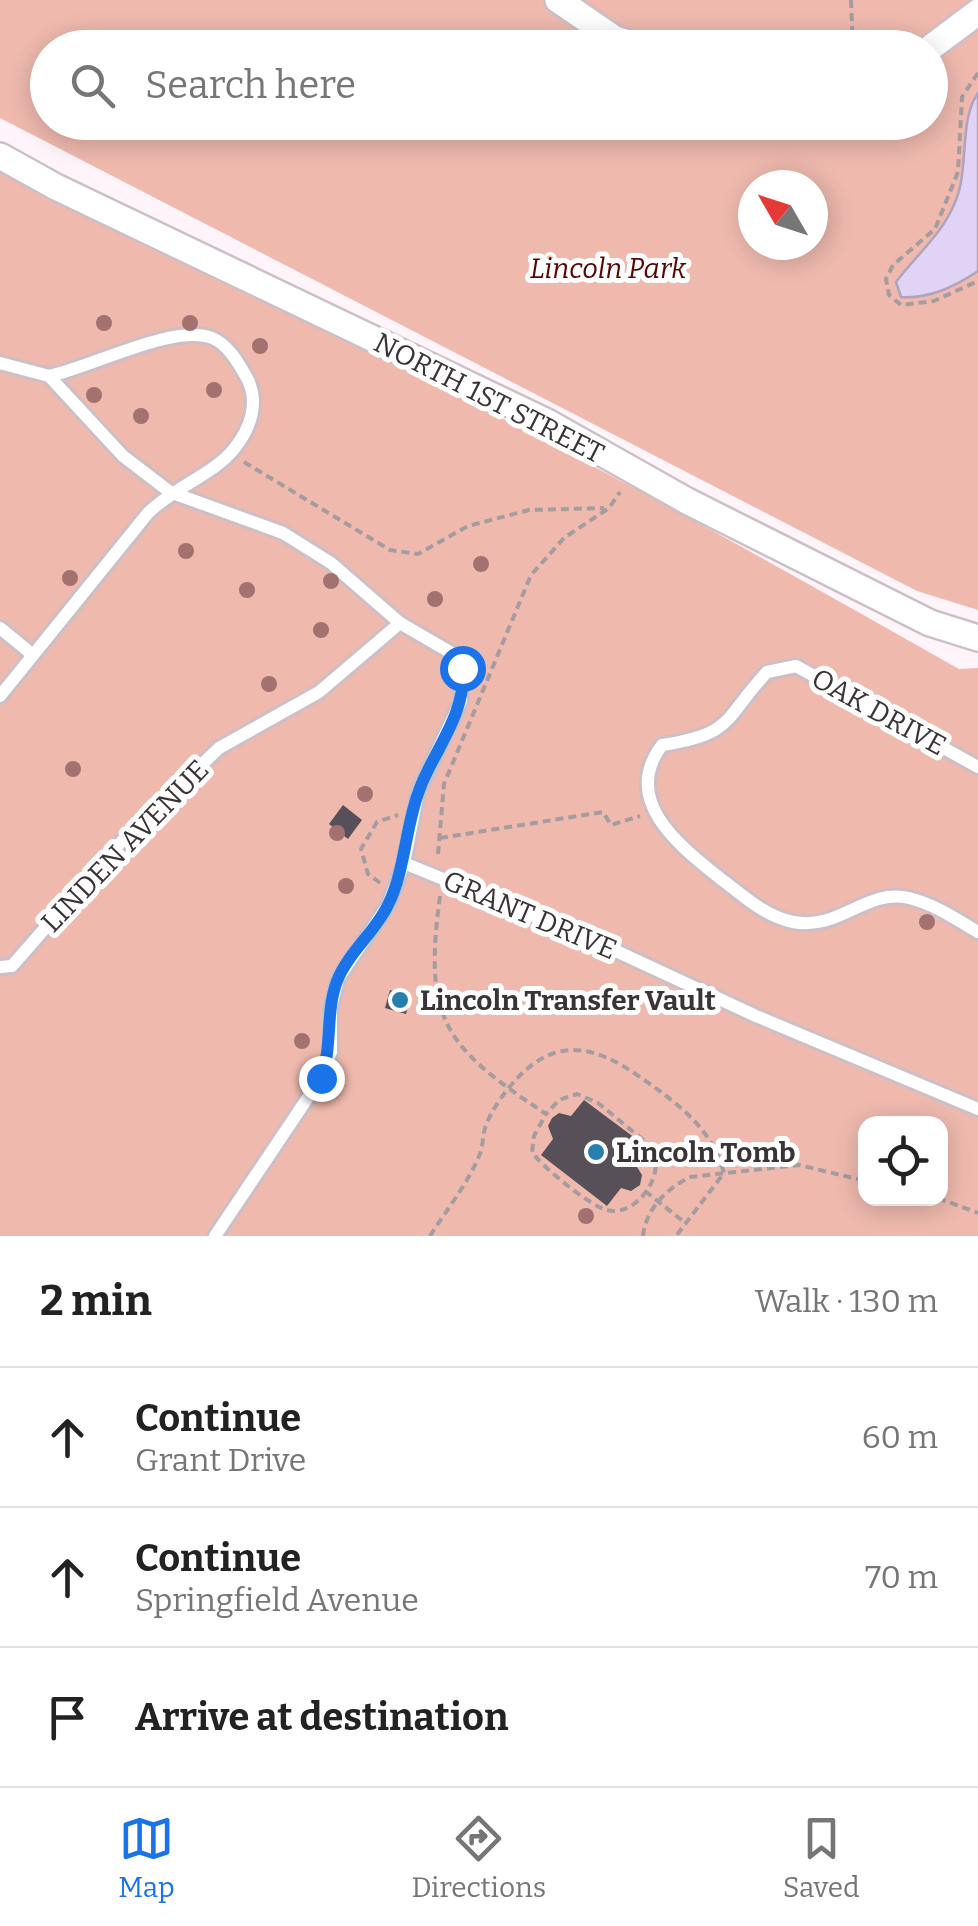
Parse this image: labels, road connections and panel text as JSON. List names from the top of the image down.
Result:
{
  "streets": {
    "street": ["NORTH 1ST STREET"],
    "lane": ["OAK DRIVE", "LINDEN AVENUE", "GRANT DRIVE"]
  },
  "parks": ["Lincoln Park"],
  "places": ["Lincoln Transfer Vault", "Lincoln Tomb"],
  "north": "top left",
  "page": {
    "search": "Search here",
    "heading": ["2 min", "Walk · 130 m"],
    "list": [
      ["Continue", "Grant Drive", "60 m"],
      ["Continue", "Springfield Avenue", "70 m"],
      "Arrive at destination"
    ],
    "nav": ["Map", "Directions", "Saved"]
  }
}
